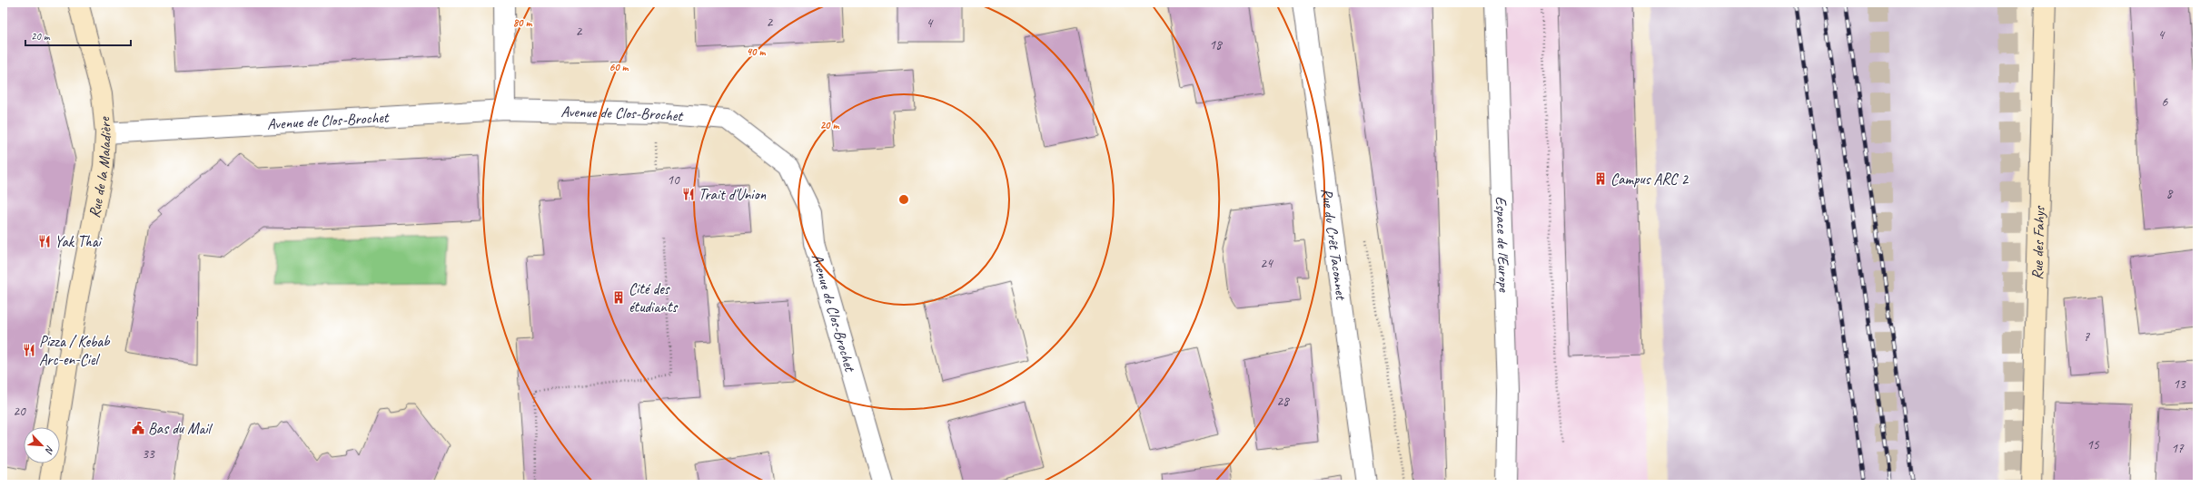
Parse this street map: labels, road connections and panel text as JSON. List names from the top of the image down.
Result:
{
  "streets": {
    "street": [
      "Avenue de Clos-Brochet",
      "Rue de la Maladière",
      "Rue du Crêt Taconnet",
      "Espace de l'Europe",
      "Rue des Fahys"
    ]
  },
  "crossings": [
    ["Avenue de Clos-Brochet", "Rue de la Maladière"]
  ],
  "places": {
    "building": ["Campus ARC 2", "Cité des étudiants"],
    "restaurant": ["Trait d'Union", "Yak Thai", "Pizza / Kebab Arc-en-Ciel"],
    "public building": ["Bas du Mail"]
  },
  "house_numbers": [
    "2",
    "4",
    "2",
    "4",
    "18",
    "6",
    "10",
    "8",
    "24",
    "7",
    "13",
    "28",
    "20",
    "15",
    "17",
    "33"
  ],
  "scale_bar": "20 m",
  "north": "bottom right",
  "rings": [
    "80 m",
    "40 m",
    "60 m",
    "20 m"
  ]
}
